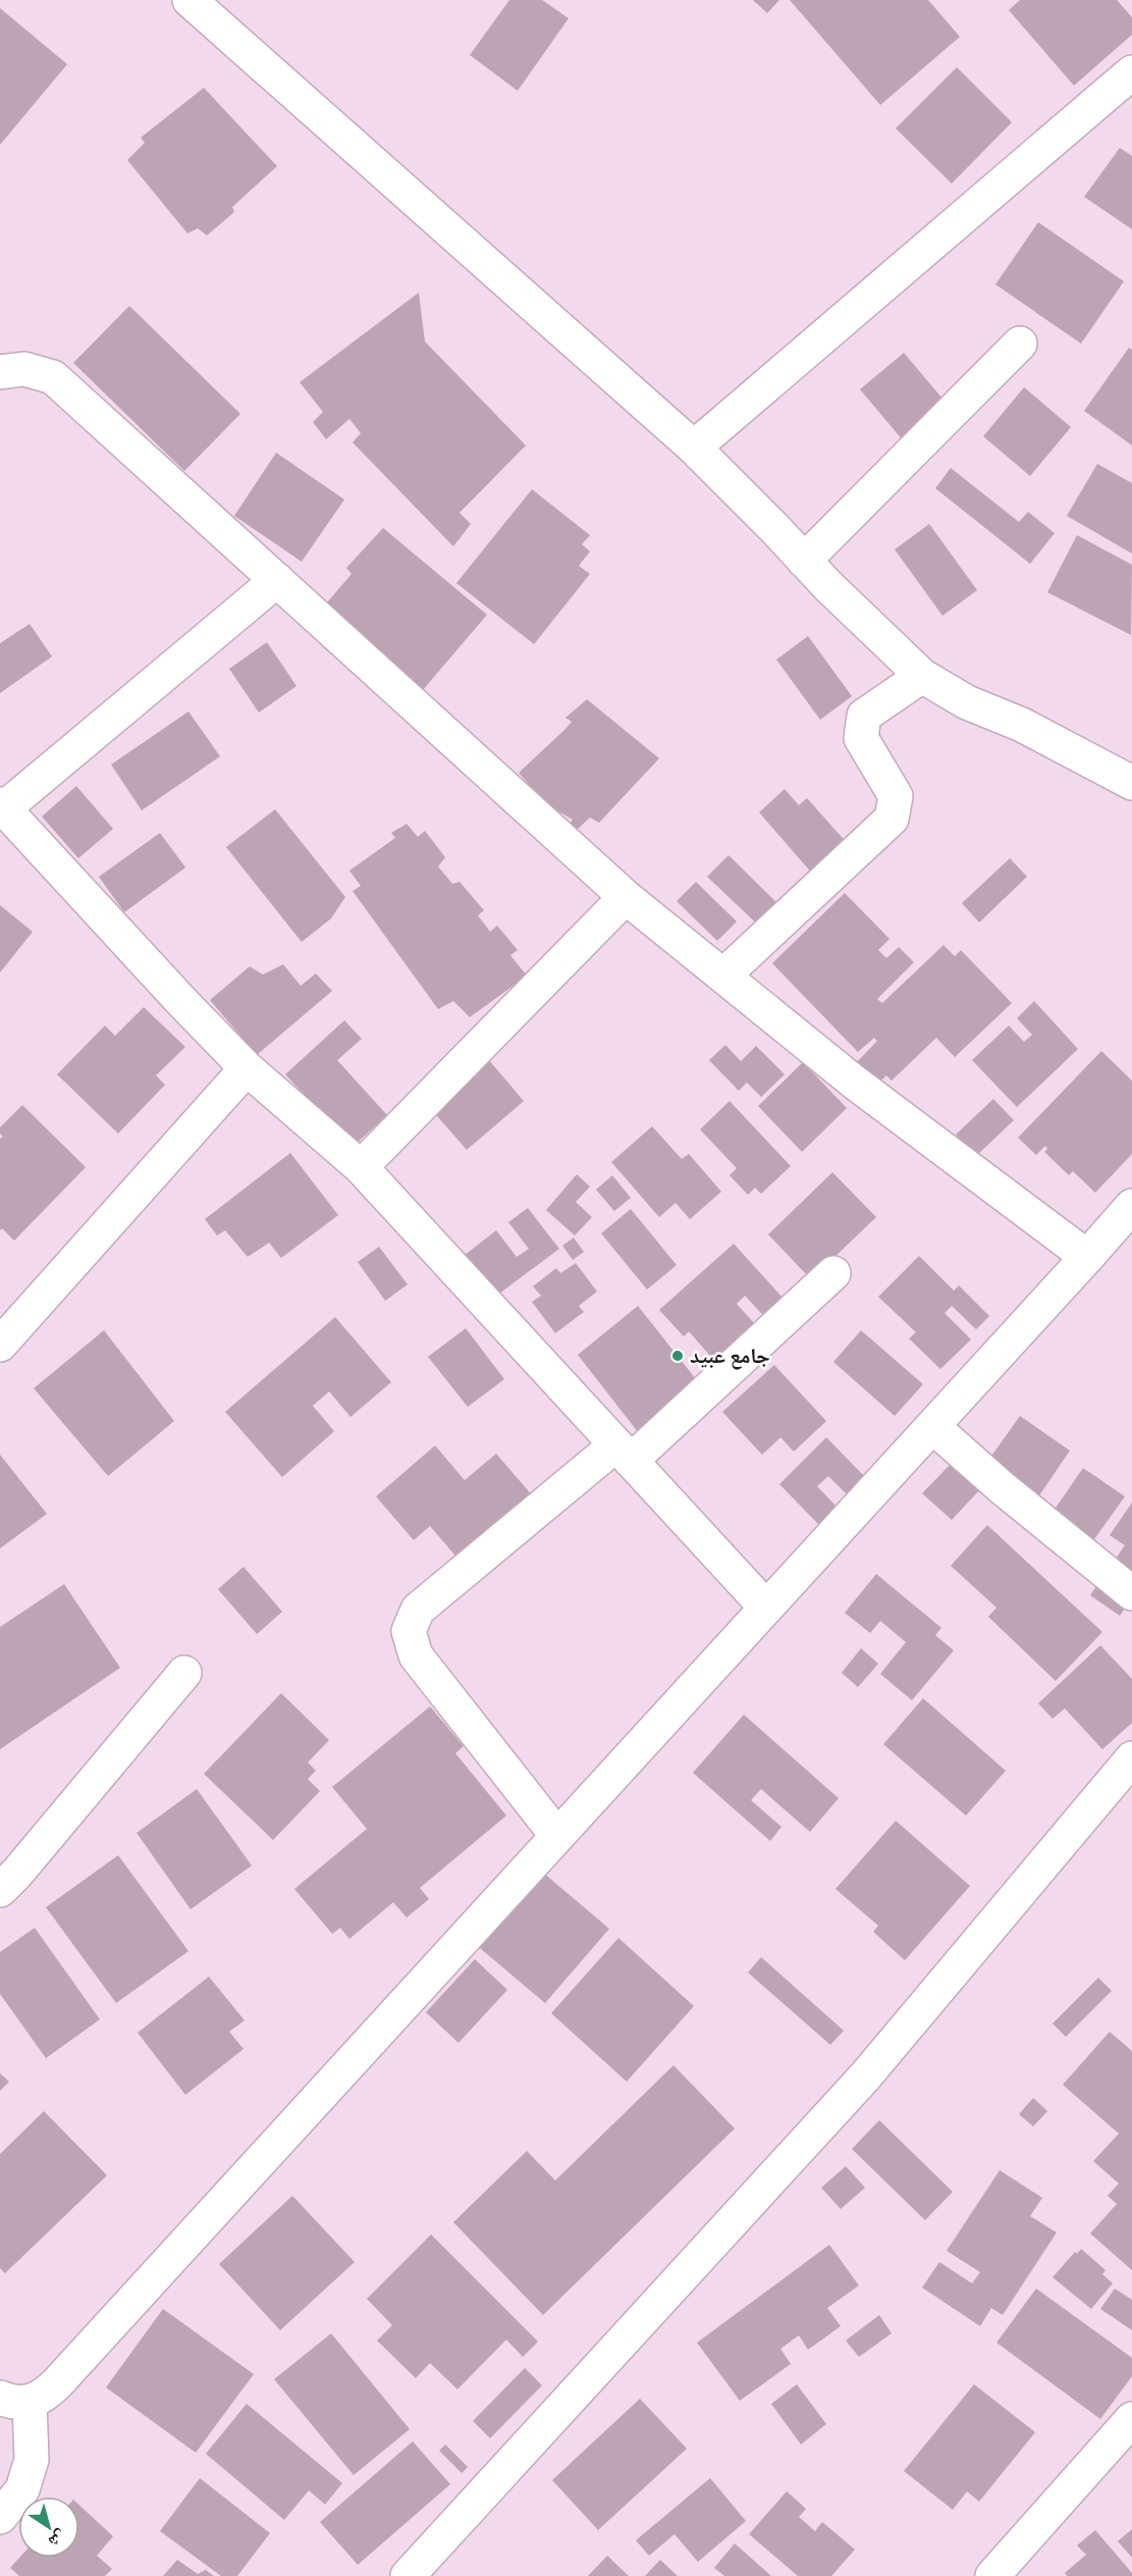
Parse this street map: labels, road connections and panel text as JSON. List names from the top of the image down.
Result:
{
  "places": ["جامع عبيد"],
  "north": "bottom right"
}
